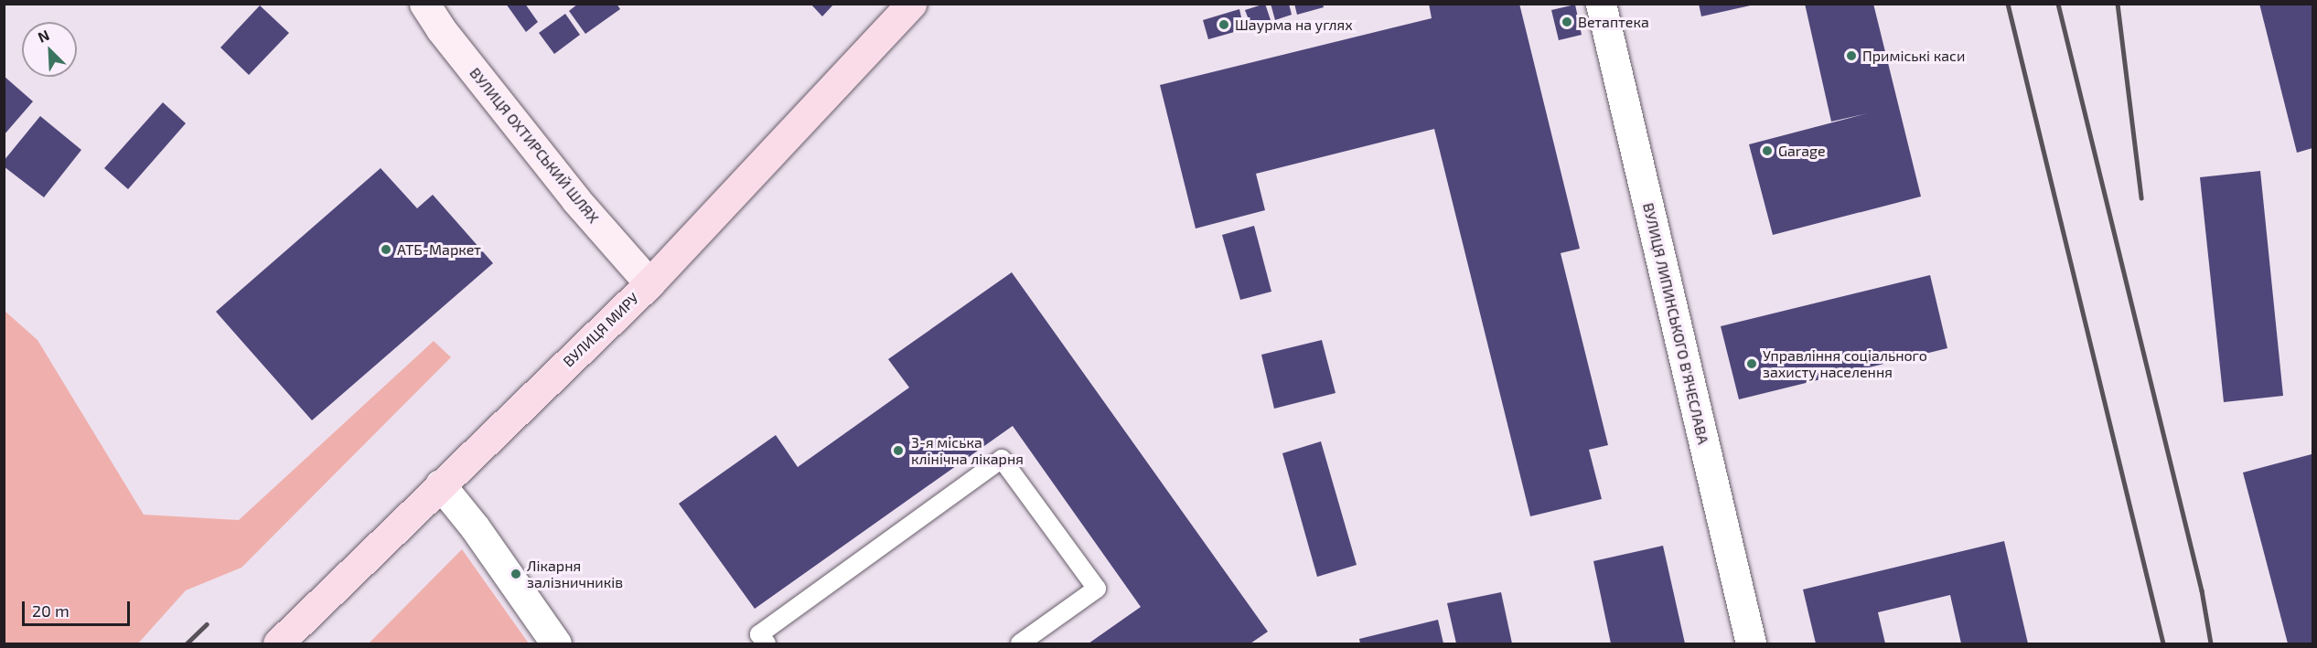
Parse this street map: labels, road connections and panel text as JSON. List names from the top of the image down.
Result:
{
  "streets": {
    "main road": ["ВУЛИЦЯ ОХТИРСЬКИЙ ШЛЯХ", "ВУЛИЦЯ МИРУ"],
    "street": ["ВУЛИЦЯ ЛИПИНСЬКОГО В'ЯЧЕСЛАВА"]
  },
  "crossings": [
    ["ВУЛИЦЯ ОХТИРСЬКИЙ ШЛЯХ", "ВУЛИЦЯ МИРУ"]
  ],
  "places": [
    "Ветаптека",
    "Шаурма на углях",
    "Приміські каси",
    "Garage",
    "АТБ-Маркет",
    "Управління соціального захисту населення",
    "3-я міська клінічна лікарня",
    "Лікарня залізничників"
  ],
  "scale_bar": "20 m",
  "north": "top left"
}
